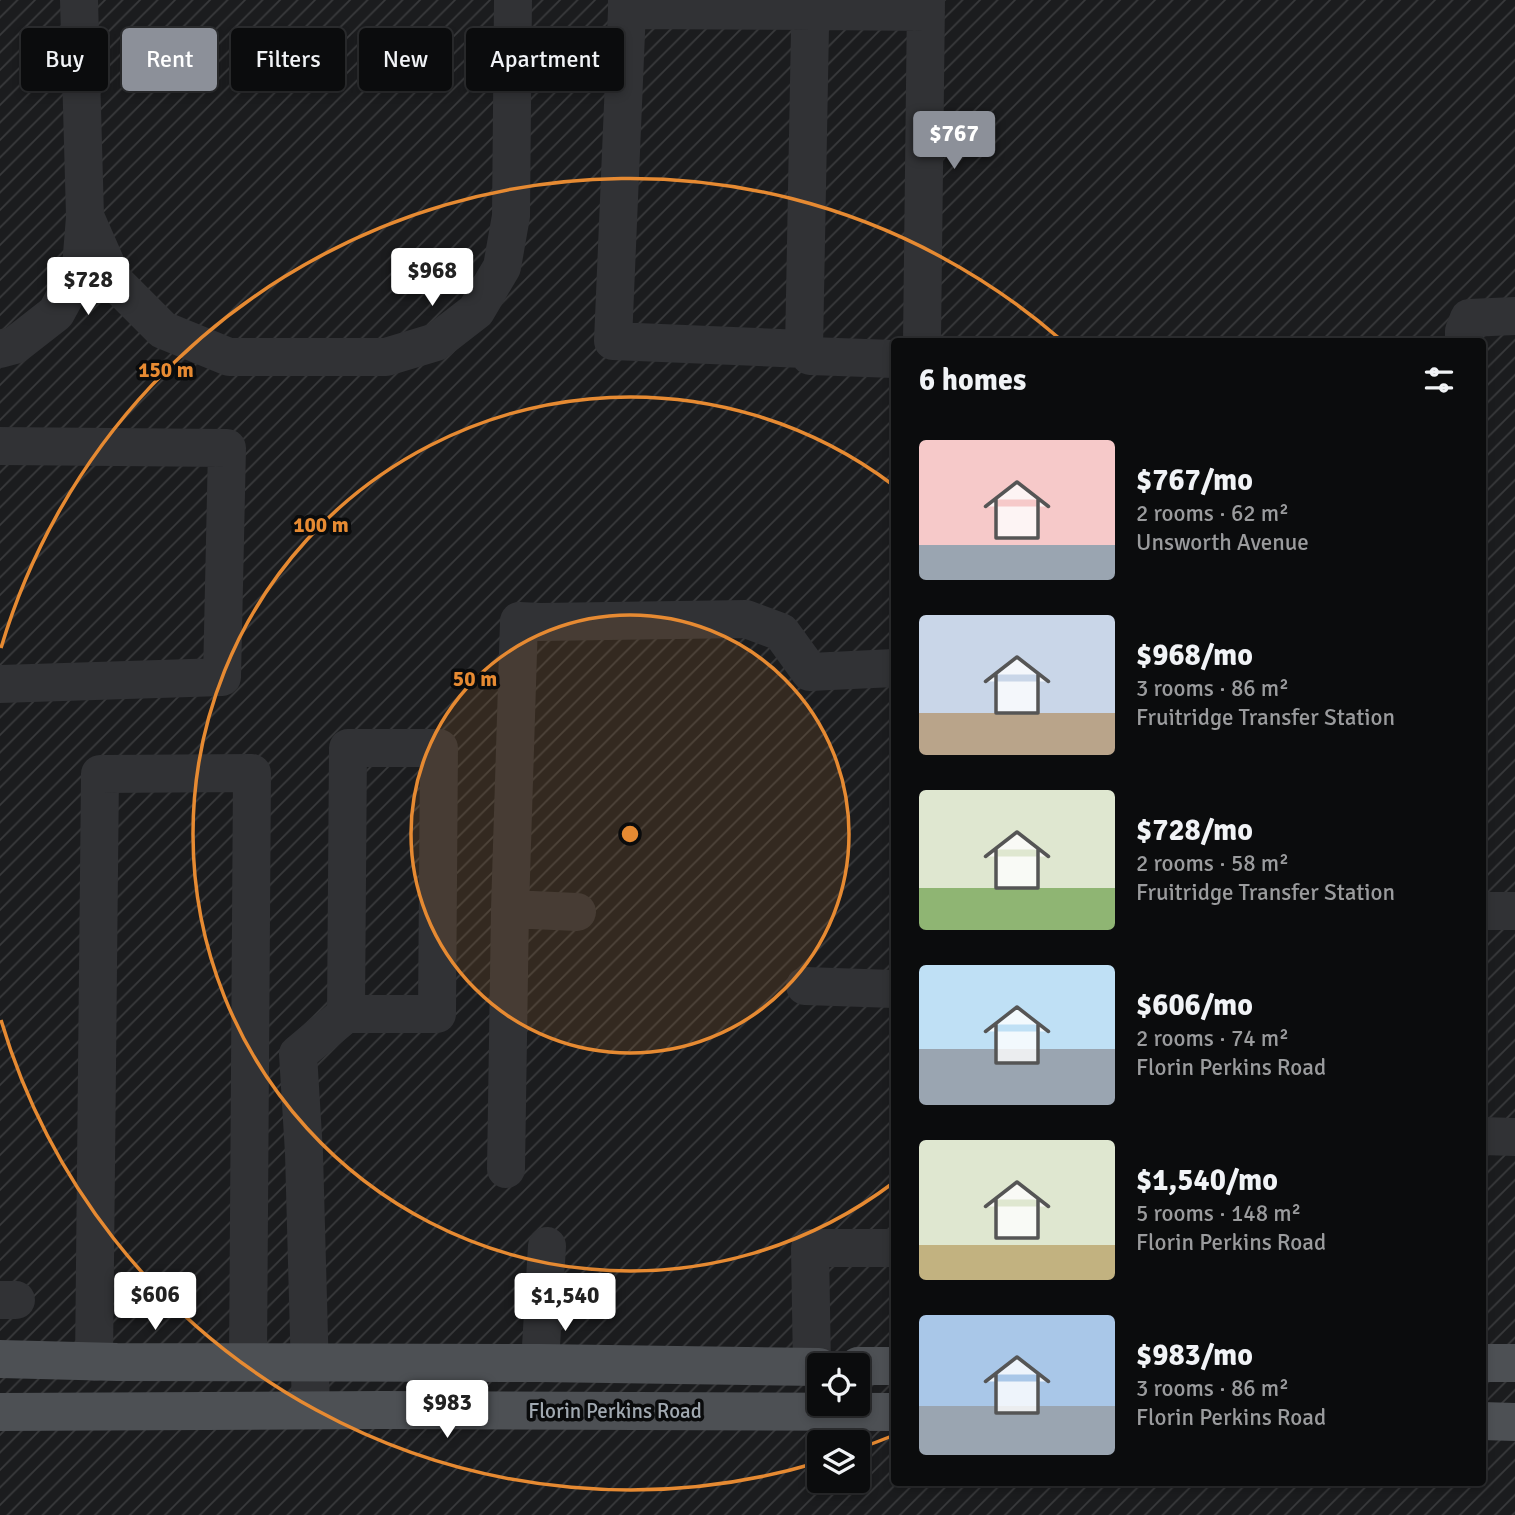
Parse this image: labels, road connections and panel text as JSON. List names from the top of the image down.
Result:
{
  "streets": {
    "main road": ["Florin Perkins Road"]
  },
  "page": {
    "chip": [
      "Buy",
      "Rent",
      "Filters",
      "New",
      "Apartment"
    ],
    "price": [
      "$767",
      "$968",
      "$728",
      "$606",
      "$1,540",
      "$983"
    ],
    "heading": "6 homes",
    "list": [
      {
        "name": "$767/mo",
        "note": "2 rooms · 62 m² · Unsworth Avenue"
      },
      {
        "name": "$968/mo",
        "note": "3 rooms · 86 m² · Fruitridge Transfer Station"
      },
      {
        "name": "$728/mo",
        "note": "2 rooms · 58 m² · Fruitridge Transfer Station"
      },
      {
        "name": "$606/mo",
        "note": "2 rooms · 74 m² · Florin Perkins Road"
      },
      {
        "name": "$1,540/mo",
        "note": "5 rooms · 148 m² · Florin Perkins Road"
      },
      {
        "name": "$983/mo",
        "note": "3 rooms · 86 m² · Florin Perkins Road"
      }
    ]
  },
  "rings": ["150 m", "100 m", "50 m"]
}
